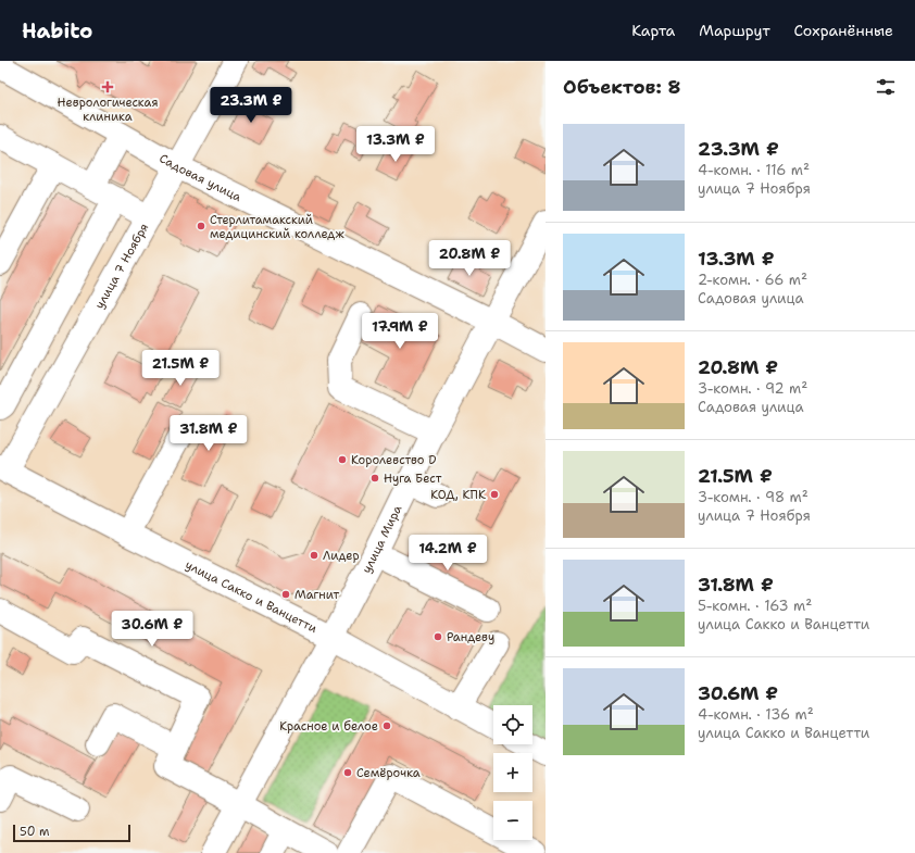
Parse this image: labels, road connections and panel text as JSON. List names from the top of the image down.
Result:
{
  "streets": {
    "street": [
      "Садовая улица",
      "улица 7 Ноября",
      "улица Мира",
      "улица Сакко и Ванцетти"
    ]
  },
  "crossings": [
    ["Садовая улица", "улица 7 Ноября"],
    ["Садовая улица", "улица Мира"],
    ["улица 7 Ноября", "улица Сакко и Ванцетти"],
    ["улица Мира", "улица Сакко и Ванцетти"]
  ],
  "places": {
    "health": ["Неврологическая клиника"],
    "other": [
      "Стерлитамакский медицинский колледж",
      "Королевство D",
      "Нуга Бест",
      "КОД, КПК",
      "Лидер",
      "Магнит",
      "Рандеву",
      "Красное и белое",
      "Семёрочка"
    ]
  },
  "scale_bar": "50 m",
  "page": {
    "header": "Habito",
    "nav": ["Карта", "Маршрут", "Сохранённые"],
    "heading": "Объектов: 8",
    "price": [
      "23.3M ₽",
      "13.3M ₽",
      "20.8M ₽",
      "17.9M ₽",
      "21.5M ₽",
      "31.8M ₽",
      "14.2M ₽",
      "30.6M ₽"
    ],
    "list": [
      {
        "name": "23.3M ₽",
        "note": "4-комн. · 116 m² · улица 7 Ноября"
      },
      {
        "name": "13.3M ₽",
        "note": "2-комн. · 66 m² · Садовая улица"
      },
      {
        "name": "20.8M ₽",
        "note": "3-комн. · 92 m² · Садовая улица"
      },
      {
        "name": "21.5M ₽",
        "note": "3-комн. · 98 m² · улица 7 Ноября"
      },
      {
        "name": "31.8M ₽",
        "note": "5-комн. · 163 m² · улица Сакко и Ванцетти"
      },
      {
        "name": "30.6M ₽",
        "note": "4-комн. · 136 m² · улица Сакко и Ванцетти"
      }
    ],
    "map_buttons": ["+", "−"],
    "scale": "50 m"
  }
}
